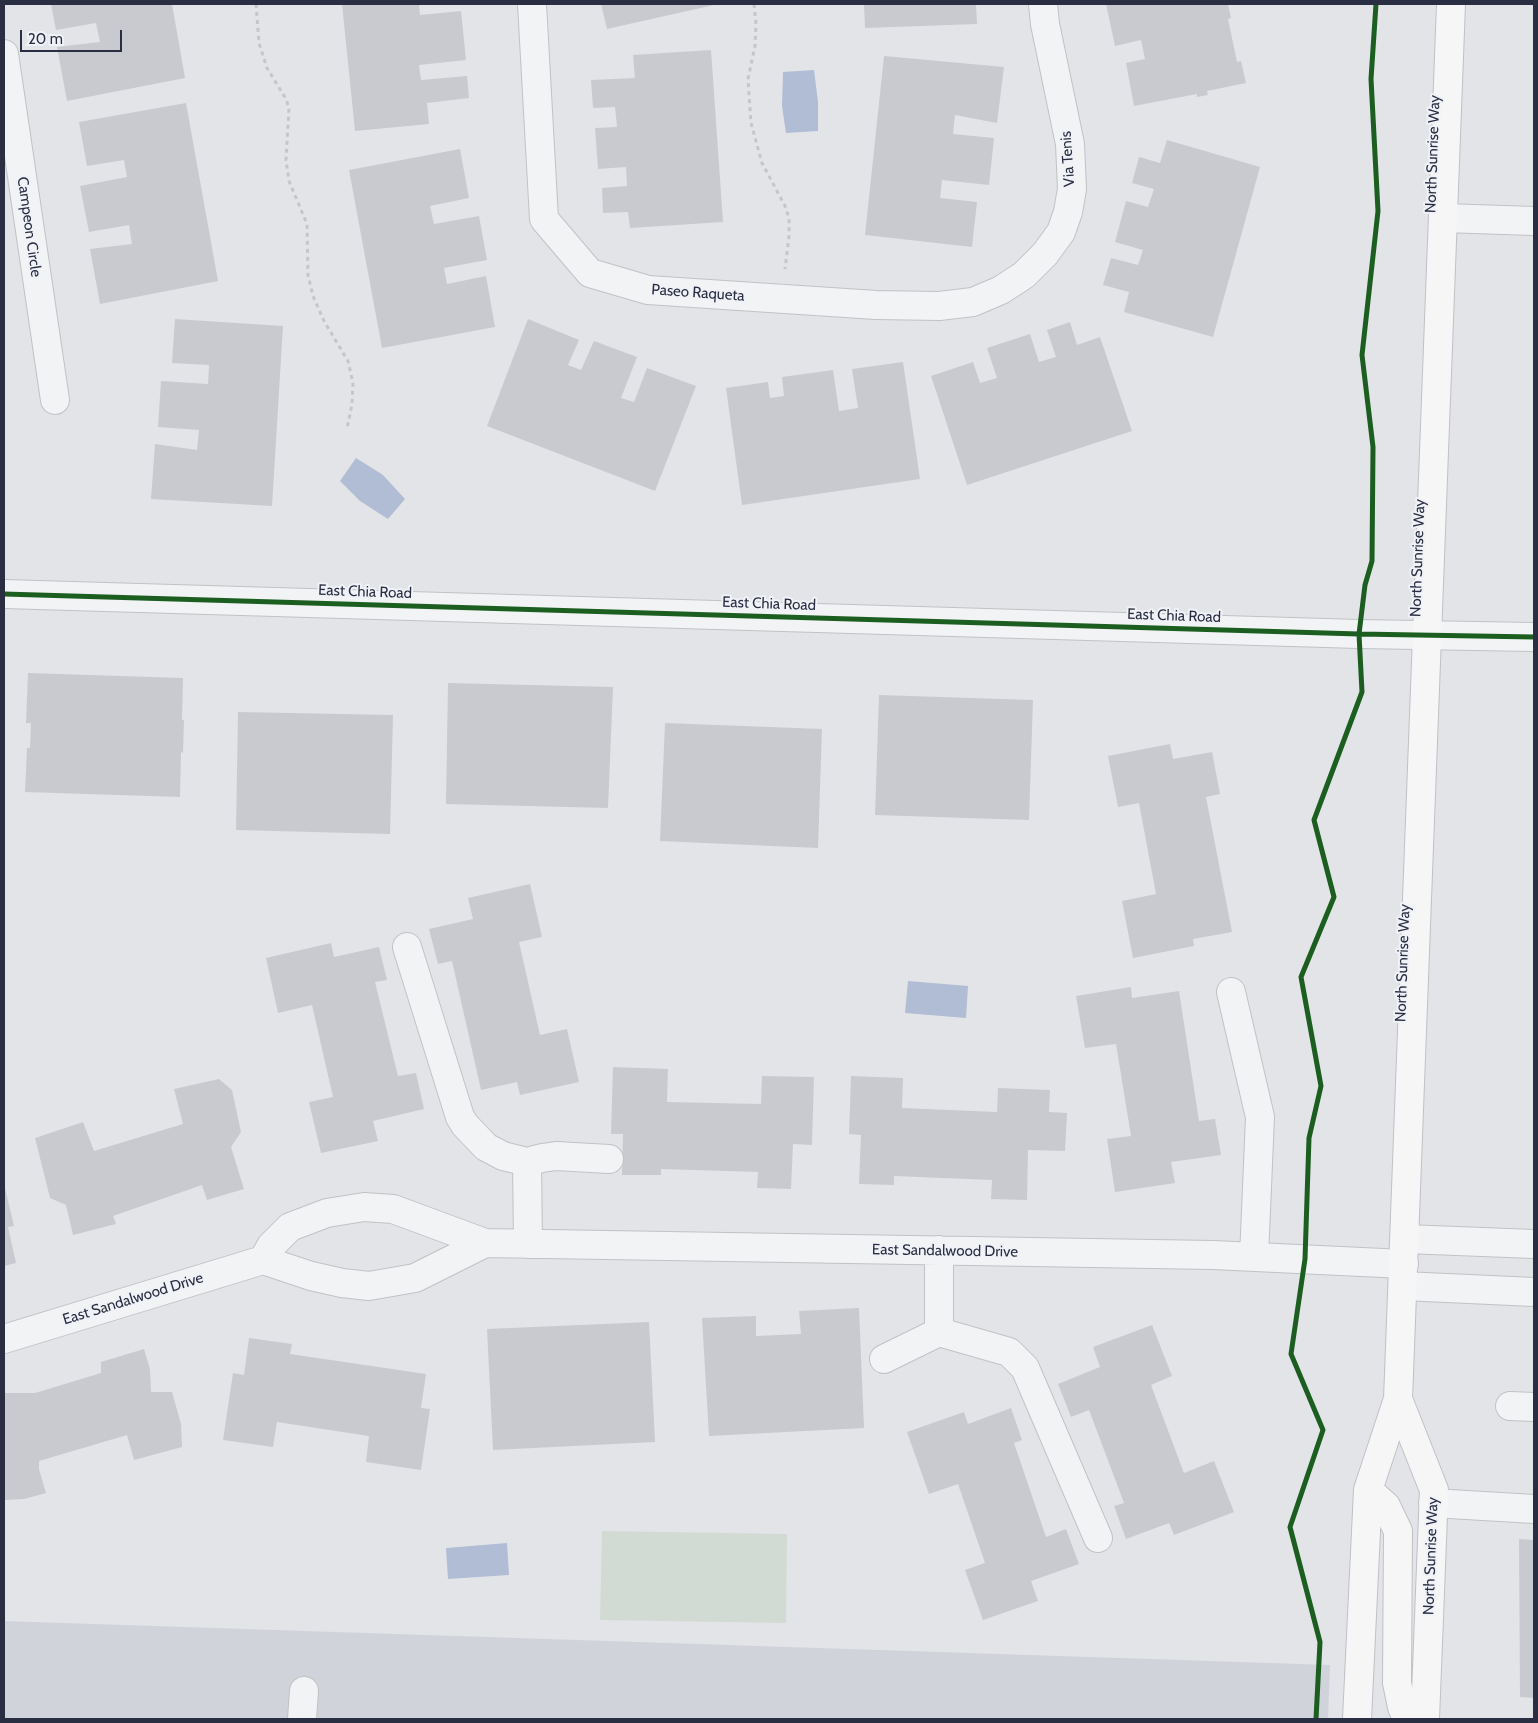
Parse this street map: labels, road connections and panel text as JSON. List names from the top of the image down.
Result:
{
  "streets": {
    "main road": ["North Sunrise Way"],
    "street": [
      "Via Tenis",
      "Campeon Circle",
      "Paseo Raqueta",
      "East Chia Road",
      "East Sandalwood Drive"
    ]
  },
  "crossings": [
    ["North Sunrise Way", "East Chia Road"],
    ["North Sunrise Way", "East Sandalwood Drive"],
    ["Via Tenis", "Paseo Raqueta"]
  ],
  "scale_bar": "20 m"
}
